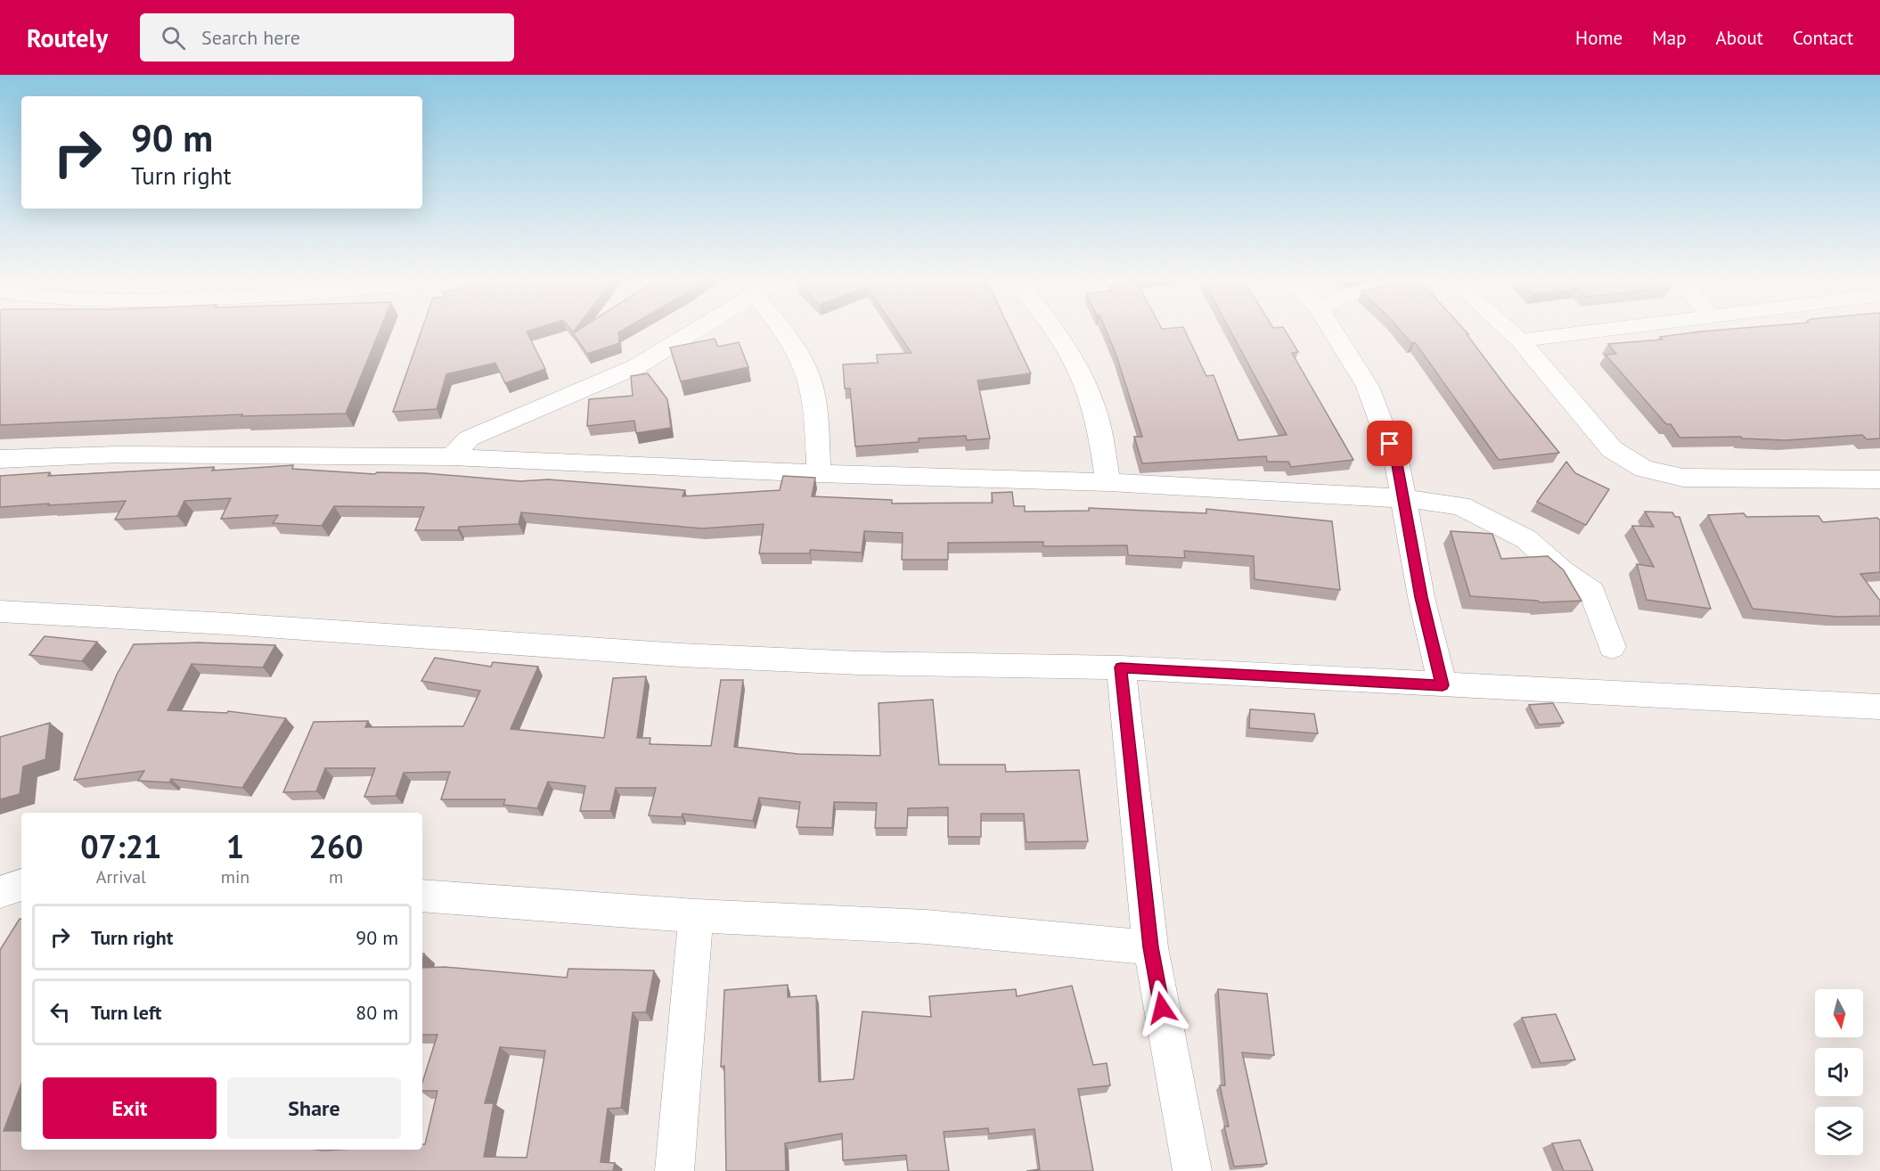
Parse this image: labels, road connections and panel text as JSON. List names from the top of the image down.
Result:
{
  "north": "bottom",
  "page": {
    "header": "Routely",
    "search": "Search here",
    "nav": [
      "Home",
      "Map",
      "About",
      "Contact"
    ],
    "turn": ["90 m", "Turn right"],
    "eta": [
      "07:21",
      "Arrival",
      "1",
      "min",
      "260",
      "m"
    ],
    "list": [
      {
        "name": "Turn right",
        "value": "90 m"
      },
      {
        "name": "Turn left",
        "value": "80 m"
      }
    ],
    "buttons": ["Exit", "Share"]
  }
}
